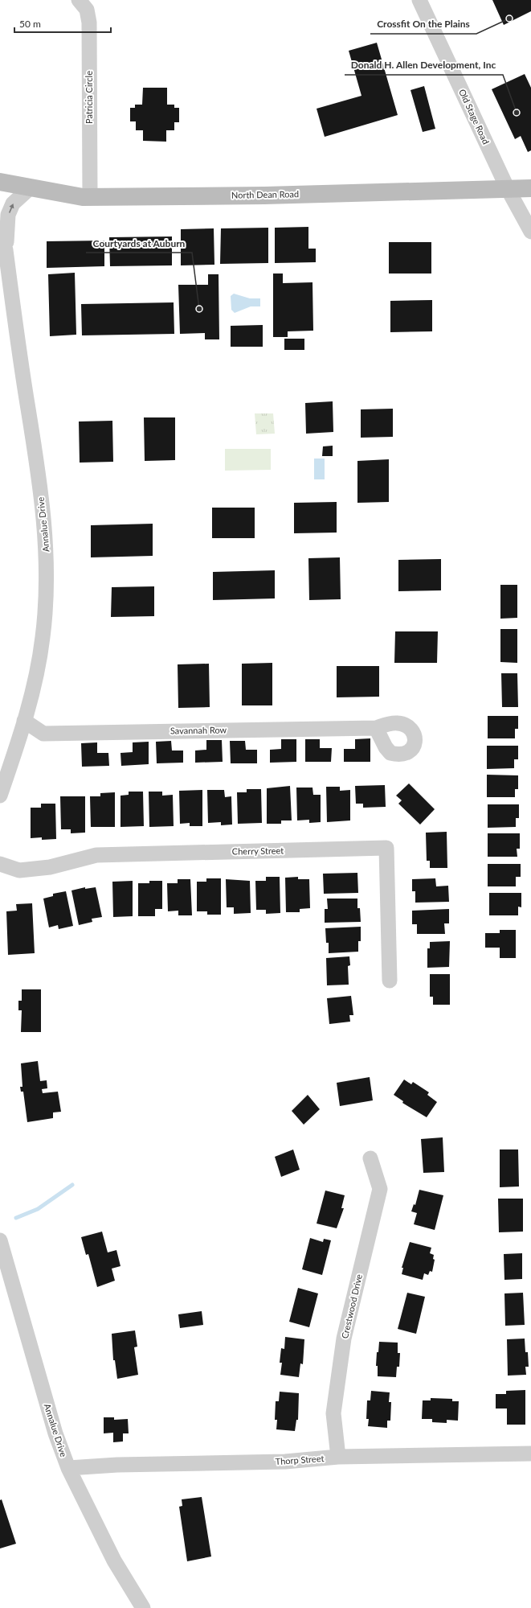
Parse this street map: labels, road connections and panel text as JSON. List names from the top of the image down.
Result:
{
  "streets": {
    "street": [
      "Patricia Circle",
      "Old Stage Road",
      "North Dean Road",
      "Annalue Drive",
      "Savannah Row",
      "Cherry Street",
      "Crestwood Drive",
      "Thorp Street"
    ]
  },
  "crossings": [
    ["Patricia Circle", "North Dean Road"],
    ["Old Stage Road", "North Dean Road"],
    ["North Dean Road", "Annalue Drive"],
    ["Annalue Drive", "Savannah Row"],
    ["Annalue Drive", "Thorp Street"],
    ["Crestwood Drive", "Thorp Street"]
  ],
  "places": ["Crossfit On the Plains", "Donald H. Allen Development, Inc", "Courtyards at Auburn"],
  "scale_bar": "50 m"
}
